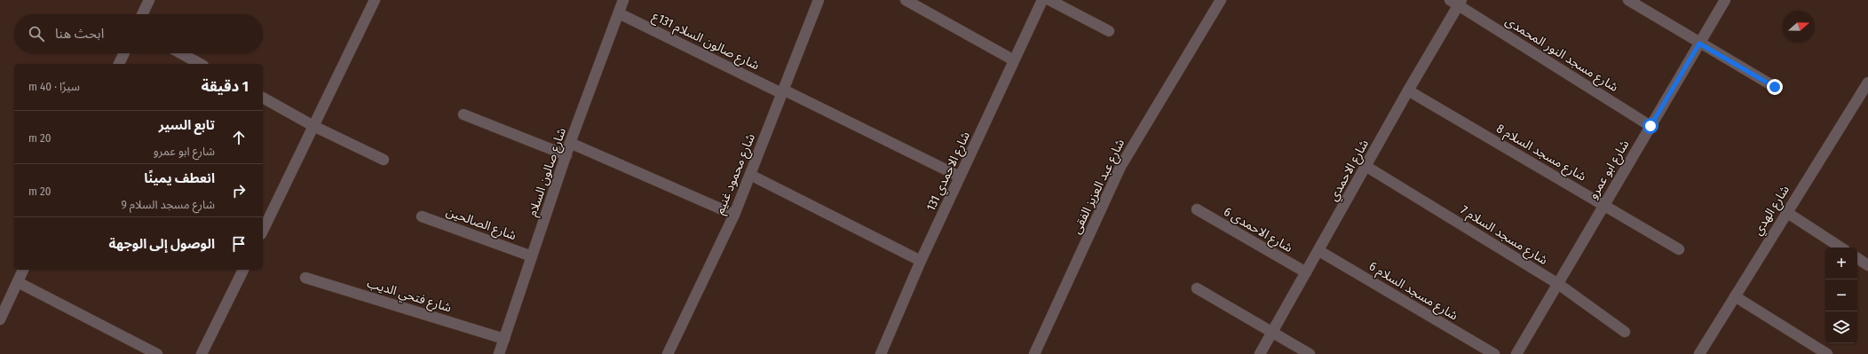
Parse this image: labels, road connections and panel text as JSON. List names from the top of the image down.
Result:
{
  "streets": {
    "street": [
      "شارع صالون السلام 131ع",
      "شارع مسجد النور المحمدى",
      "شارع مسجد السلام 8",
      "شارع ابو عمرو",
      "شارع الاحمدي",
      "شارع الاحمدي 131",
      "شارع صالون السلام",
      "شارع محمود غنيم",
      "شارع عبد العزيز الفقى",
      "شارع الهدي",
      "شارع الصالحين",
      "شارع الاحمدى 6",
      "شارع مسجد السلام 7",
      "شارع مسجد السلام 6",
      "شارع فتحي الديب"
    ]
  },
  "crossings": [
    ["شارع صالون السلام 131ع", "شارع الاحمدي 131"],
    ["شارع صالون السلام 131ع", "شارع صالون السلام"],
    ["شارع صالون السلام 131ع", "شارع محمود غنيم"],
    ["شارع مسجد النور المحمدى", "شارع ابو عمرو"],
    ["شارع مسجد النور المحمدى", "شارع الاحمدي"],
    ["شارع مسجد السلام 8", "شارع ابو عمرو"],
    ["شارع مسجد السلام 8", "شارع الاحمدي"],
    ["شارع ابو عمرو", "شارع مسجد السلام 7"],
    ["شارع الاحمدي", "شارع الاحمدى 6"],
    ["شارع الاحمدي", "شارع مسجد السلام 7"],
    ["شارع الاحمدي", "شارع مسجد السلام 6"],
    ["شارع صالون السلام", "شارع الصالحين"],
    ["شارع صالون السلام", "شارع فتحي الديب"]
  ],
  "north": "right",
  "page": {
    "search": "ابحث هنا",
    "heading": ["1 دقيقة", "سيرًا · 40 m"],
    "list": [
      ["تابع السير", "شارع ابو عمرو", "20 m"],
      ["انعطف يمينًا", "شارع مسجد السلام 9", "20 m"],
      "الوصول إلى الوجهة"
    ],
    "map_buttons": ["+", "−"]
  }
}
